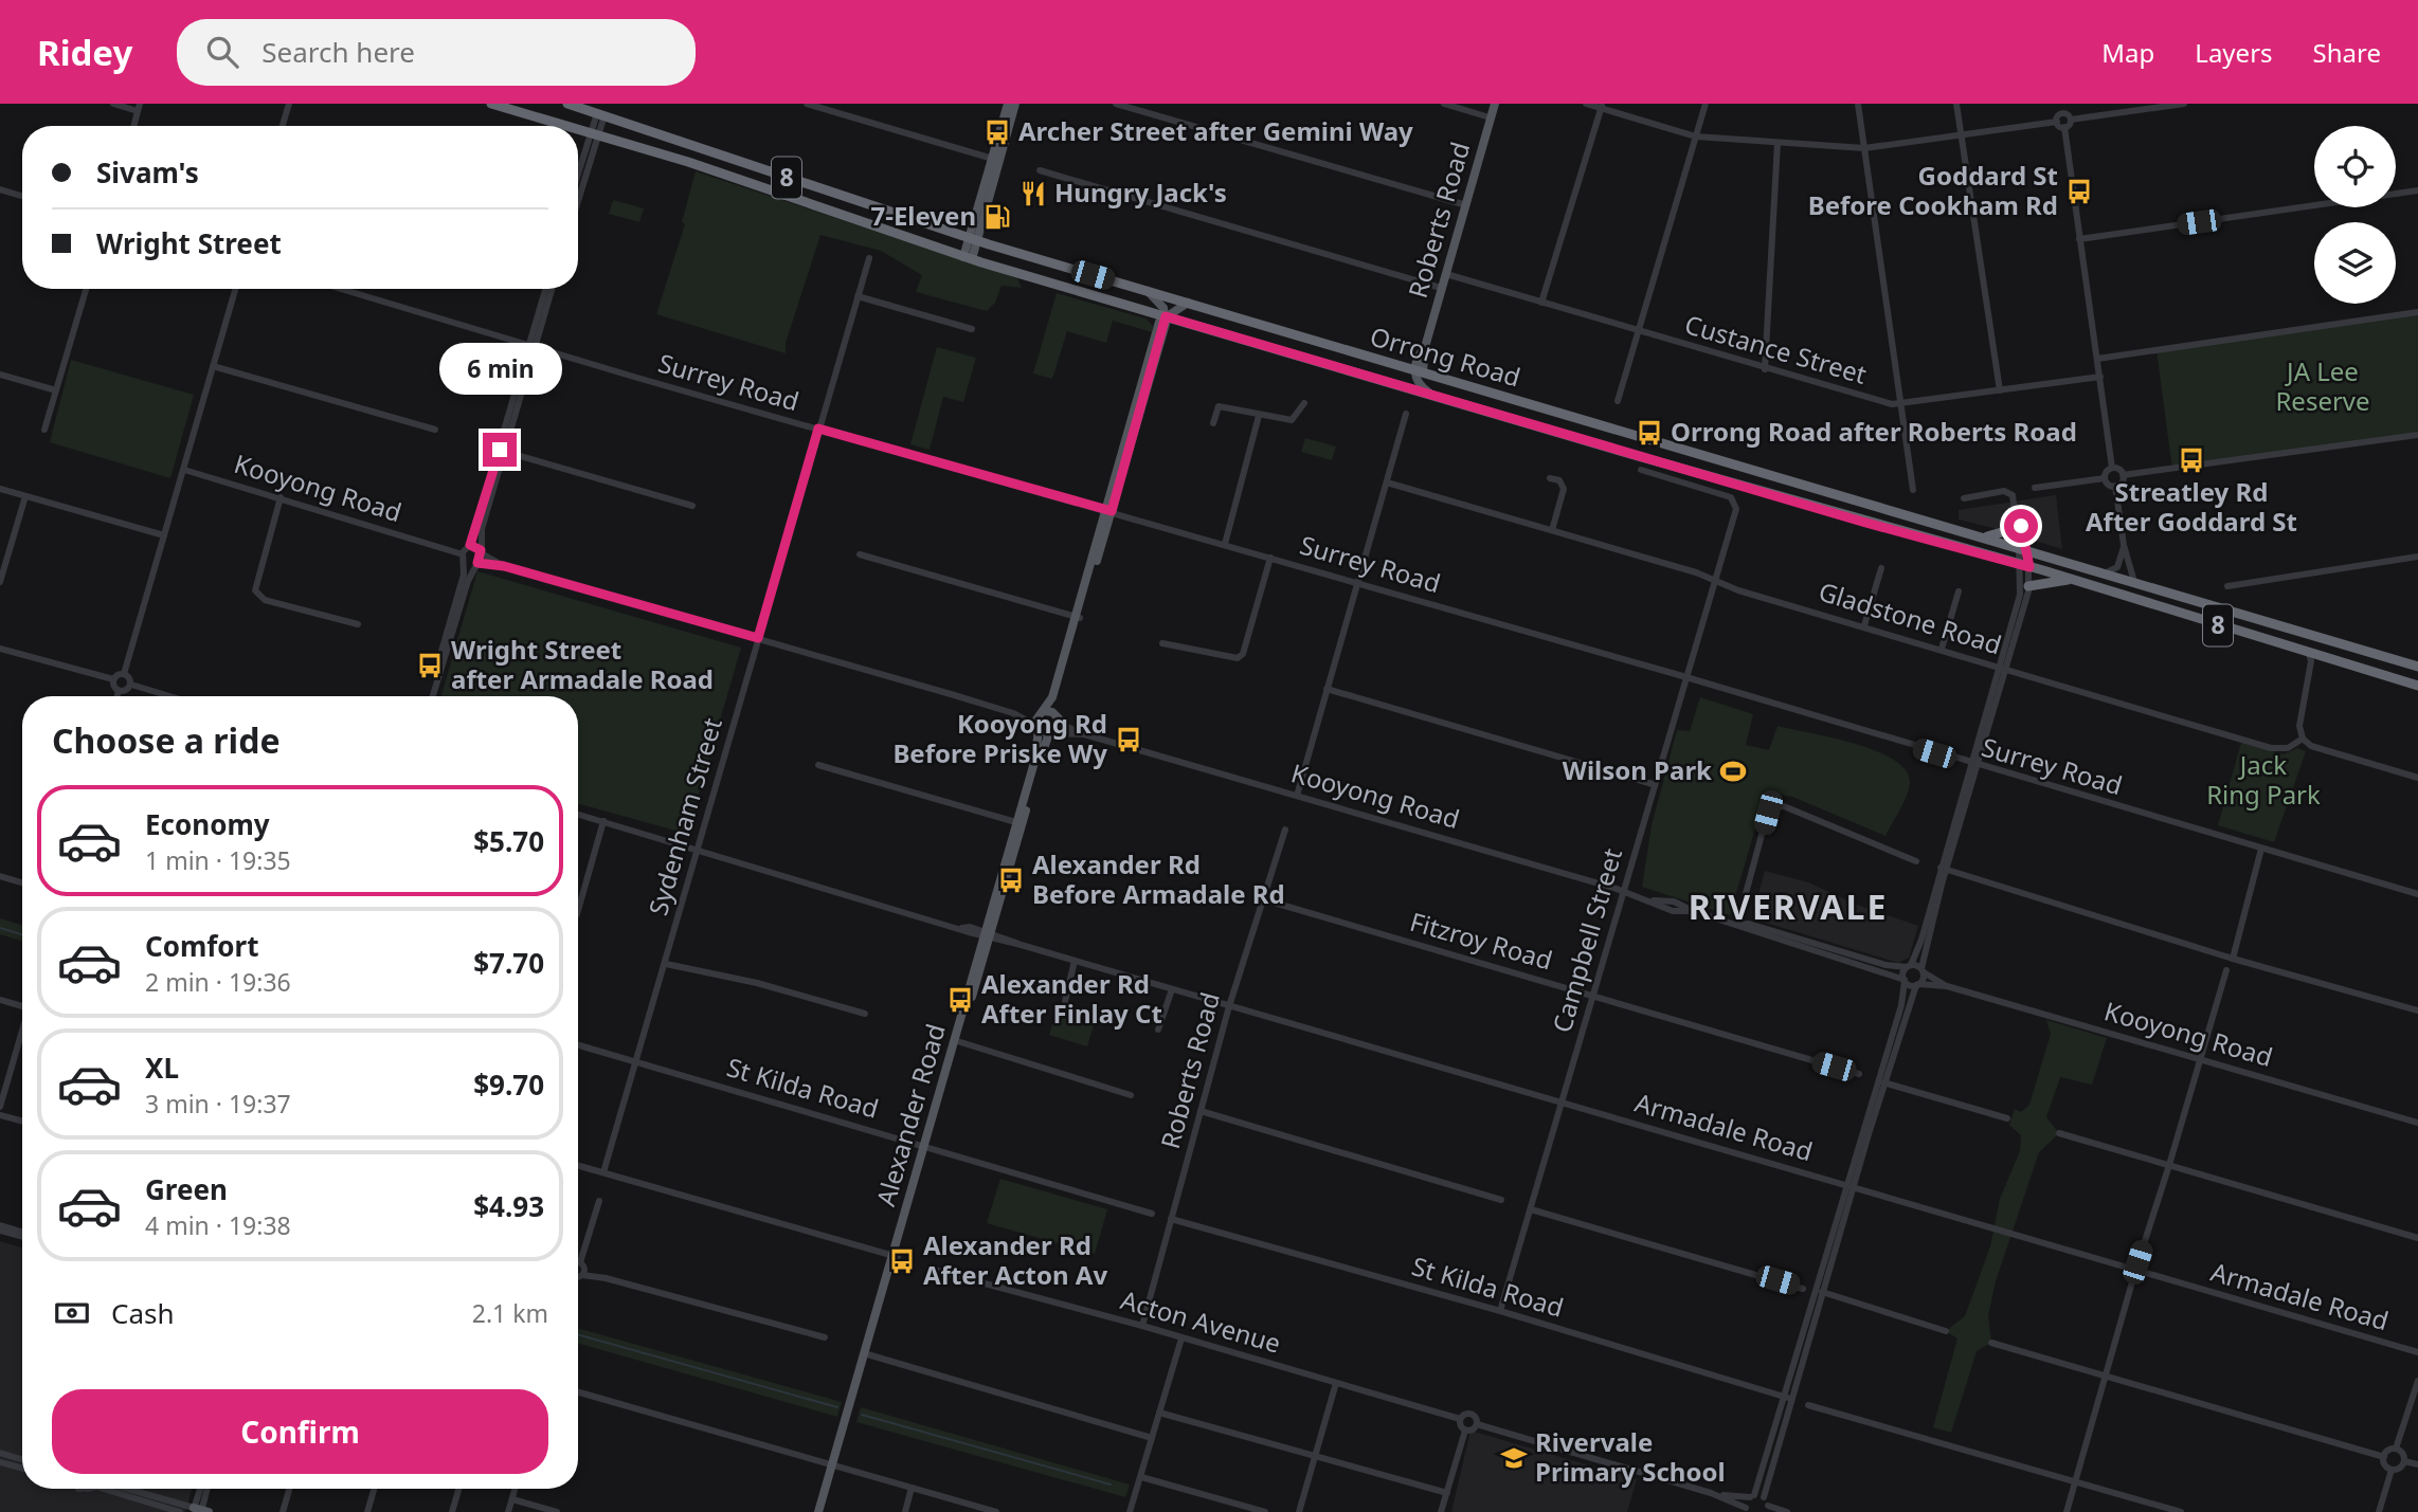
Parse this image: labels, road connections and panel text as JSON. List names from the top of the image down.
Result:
{
  "streets": {
    "highway": ["8", "Orrong Road"],
    "main road": ["Roberts Road", "Alexander Road"],
    "street": [
      "Custance Street",
      "Surrey Road",
      "Kooyong Road",
      "Gladstone Road",
      "Sydenham Street",
      "Campbell Street",
      "Fitzroy Road",
      "St Kilda Road",
      "Armadale Road",
      "Acton Avenue"
    ]
  },
  "crossings": [
    ["8", "Orrong Road"],
    ["Roberts Road", "Custance Street"],
    ["Roberts Road", "Orrong Road"],
    ["Roberts Road", "Fitzroy Road"],
    ["Roberts Road", "St Kilda Road"],
    ["Roberts Road", "Armadale Road"],
    ["Roberts Road", "Acton Avenue"],
    ["Surrey Road", "Sydenham Street"],
    ["Surrey Road", "Campbell Street"],
    ["Kooyong Road", "Campbell Street"],
    ["Kooyong Road", "Alexander Road"],
    ["Gladstone Road", "Campbell Street"],
    ["Sydenham Street", "St Kilda Road"],
    ["Sydenham Street", "Armadale Road"],
    ["Campbell Street", "Fitzroy Road"],
    ["Campbell Street", "St Kilda Road"],
    ["Campbell Street", "Armadale Road"],
    ["St Kilda Road", "Alexander Road"],
    ["Alexander Road", "Armadale Road"]
  ],
  "districts": ["RIVERVALE"],
  "parks": ["JA Lee Reserve", "Jack Ring Park"],
  "places": {
    "bus stop": [
      "Archer Street after Gemini Way",
      "Goddard St Before Cookham Rd",
      "Orrong Road after Roberts Road",
      "Streatley Rd After Goddard St",
      "Wright Street after Armadale Road",
      "Kooyong Rd Before Priske Wy",
      "Alexander Rd Before Armadale Rd",
      "Alexander Rd After Finlay Ct",
      "Alexander Rd After Acton Av"
    ],
    "restaurant": ["Hungry Jack's"],
    "fuel station": ["7-Eleven"],
    "sports": ["Wilson Park"],
    "school or university": ["Rivervale Primary School"]
  },
  "page": {
    "header": "Ridey",
    "search": "Search here",
    "nav": ["Map", "Layers", "Share"],
    "banner": ["Sivam's", "Wright Street"],
    "bubble": "6 min",
    "heading": "Choose a ride",
    "list": [
      {
        "name": "Economy",
        "note": "1 min · 19:35",
        "value": "$5.70"
      },
      {
        "name": "Comfort",
        "note": "2 min · 19:36",
        "value": "$7.70"
      },
      {
        "name": "XL",
        "note": "3 min · 19:37",
        "value": "$9.70"
      },
      {
        "name": "Green",
        "note": "4 min · 19:38",
        "value": "$4.93"
      }
    ],
    "pay": ["Cash", "2.1 km"],
    "buttons": "Confirm"
  }
}
